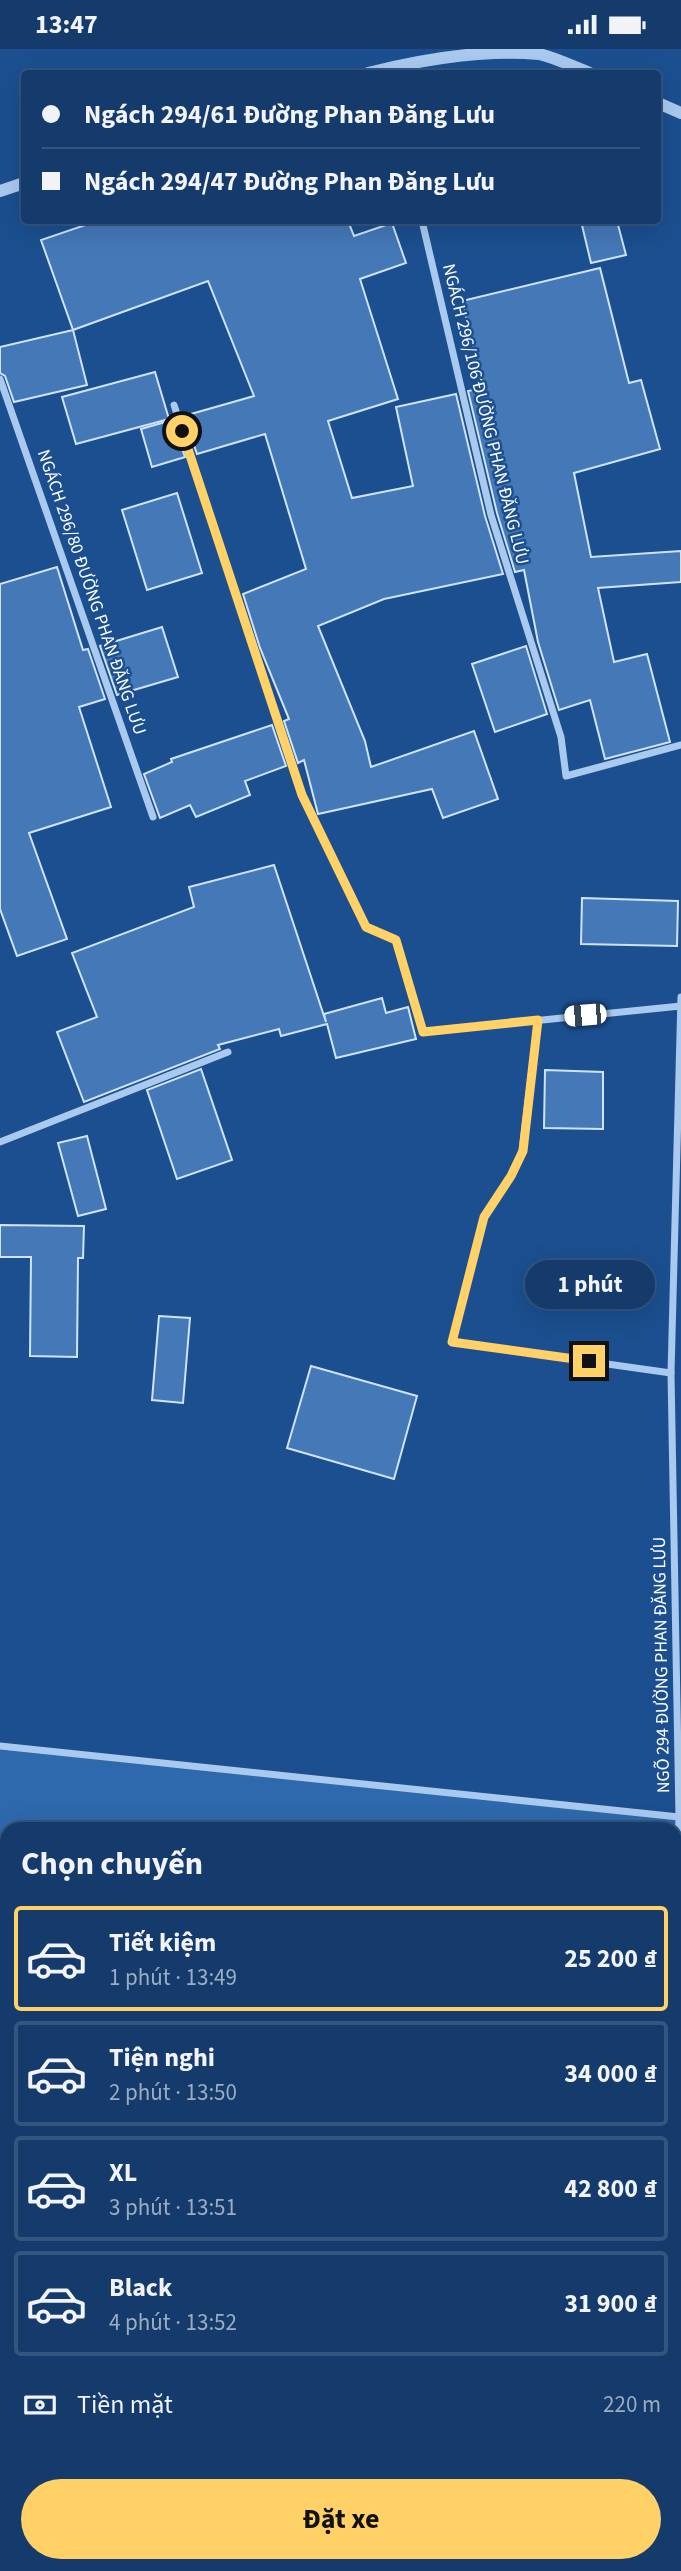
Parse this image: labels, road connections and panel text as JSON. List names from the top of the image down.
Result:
{
  "streets": {
    "street": ["NGÁCH 296/106 ĐƯỜNG PHAN ĐĂNG LƯU", "NGÁCH 296/80 ĐƯỜNG PHAN ĐĂNG LƯU", "NGÕ 294 ĐƯỜNG PHAN ĐĂNG LƯU"]
  },
  "page": {
    "status": "13:47",
    "banner": ["Ngách 294/61 Đường Phan Đăng Lưu", "Ngách 294/47 Đường Phan Đăng Lưu"],
    "bubble": "1 phút",
    "heading": "Chọn chuyến",
    "list": [
      {
        "name": "Tiết kiệm",
        "note": "1 phút · 13:49",
        "value": "25 200 ₫"
      },
      {
        "name": "Tiện nghi",
        "note": "2 phút · 13:50",
        "value": "34 000 ₫"
      },
      {
        "name": "XL",
        "note": "3 phút · 13:51",
        "value": "42 800 ₫"
      },
      {
        "name": "Black",
        "note": "4 phút · 13:52",
        "value": "31 900 ₫"
      }
    ],
    "pay": ["Tiền mặt", "220 m"],
    "buttons": "Đặt xe"
  }
}
